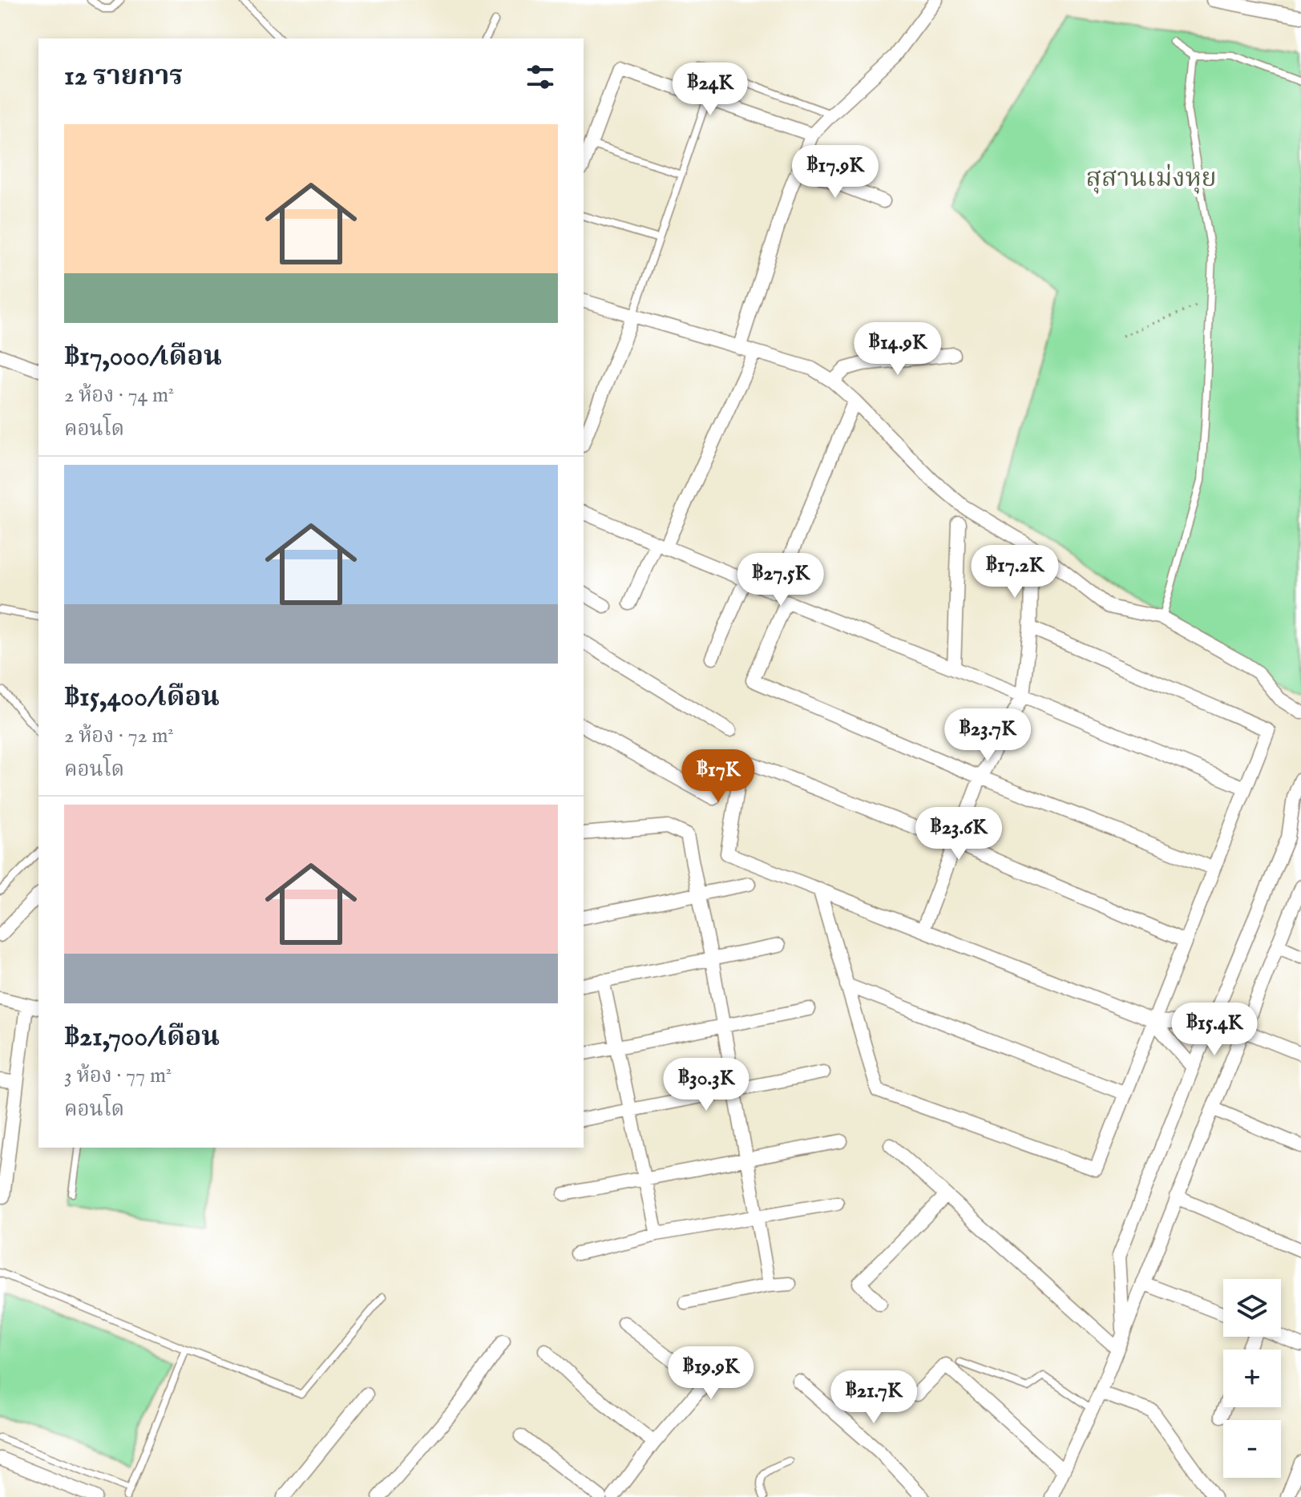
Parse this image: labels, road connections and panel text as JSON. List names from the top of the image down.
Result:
{
  "parks": ["สุสานเม่งหุย"],
  "page": {
    "heading": "12 รายการ",
    "price": [
      "฿24K",
      "฿17.9K",
      "฿14.9K",
      "฿17.2K",
      "฿27.5K",
      "฿23.7K",
      "฿17K",
      "฿23.6K",
      "฿15.4K",
      "฿30.3K",
      "฿19.9K",
      "฿21.7K"
    ],
    "list": [
      {
        "name": "฿17,000/เดือน",
        "note": "2 ห้อง · 74 m² · คอนโด"
      },
      {
        "name": "฿15,400/เดือน",
        "note": "2 ห้อง · 72 m² · คอนโด"
      },
      {
        "name": "฿21,700/เดือน",
        "note": "3 ห้อง · 77 m² · คอนโด"
      }
    ],
    "map_buttons": ["+", "−"]
  }
}
